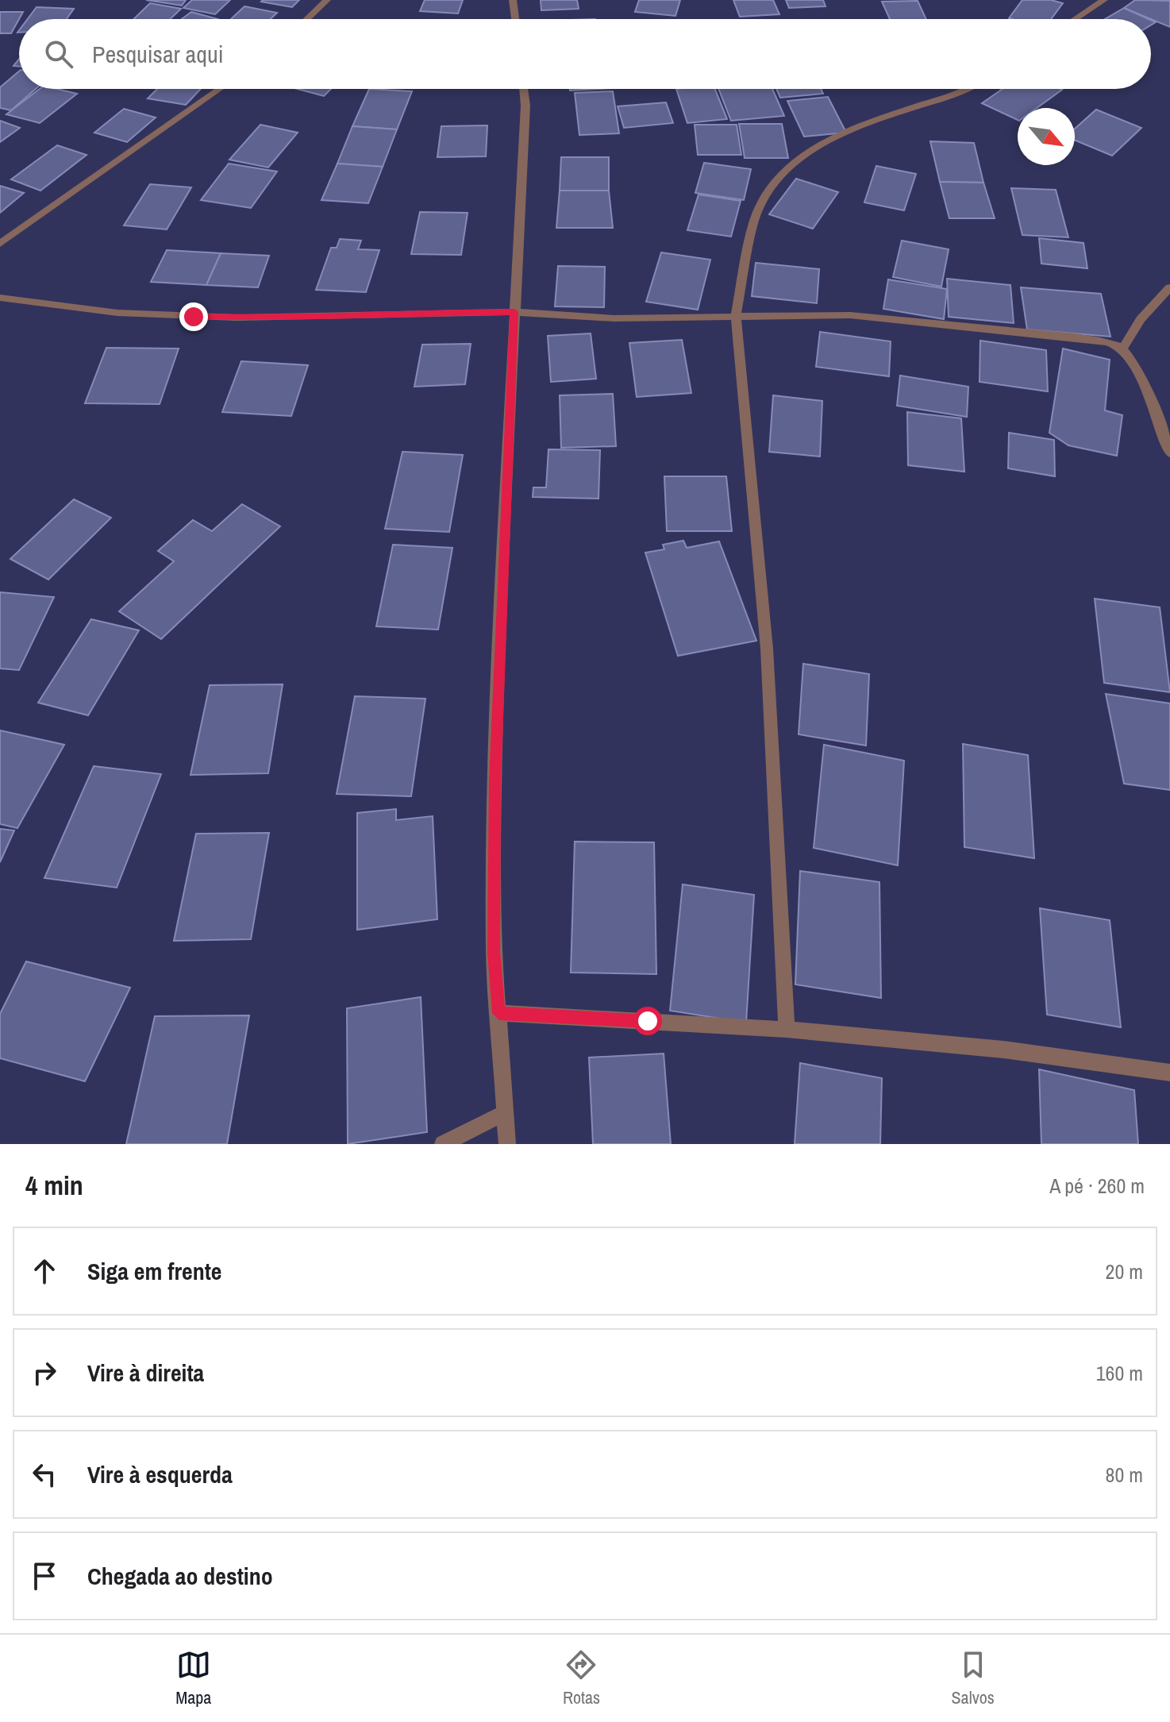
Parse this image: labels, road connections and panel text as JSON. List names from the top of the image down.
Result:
{
  "north": "bottom right",
  "page": {
    "search": "Pesquisar aqui",
    "heading": ["4 min", "A pé · 260 m"],
    "list": [
      ["Siga em frente", "20 m"],
      ["Vire à direita", "160 m"],
      ["Vire à esquerda", "80 m"],
      "Chegada ao destino"
    ],
    "nav": ["Mapa", "Rotas", "Salvos"]
  }
}
